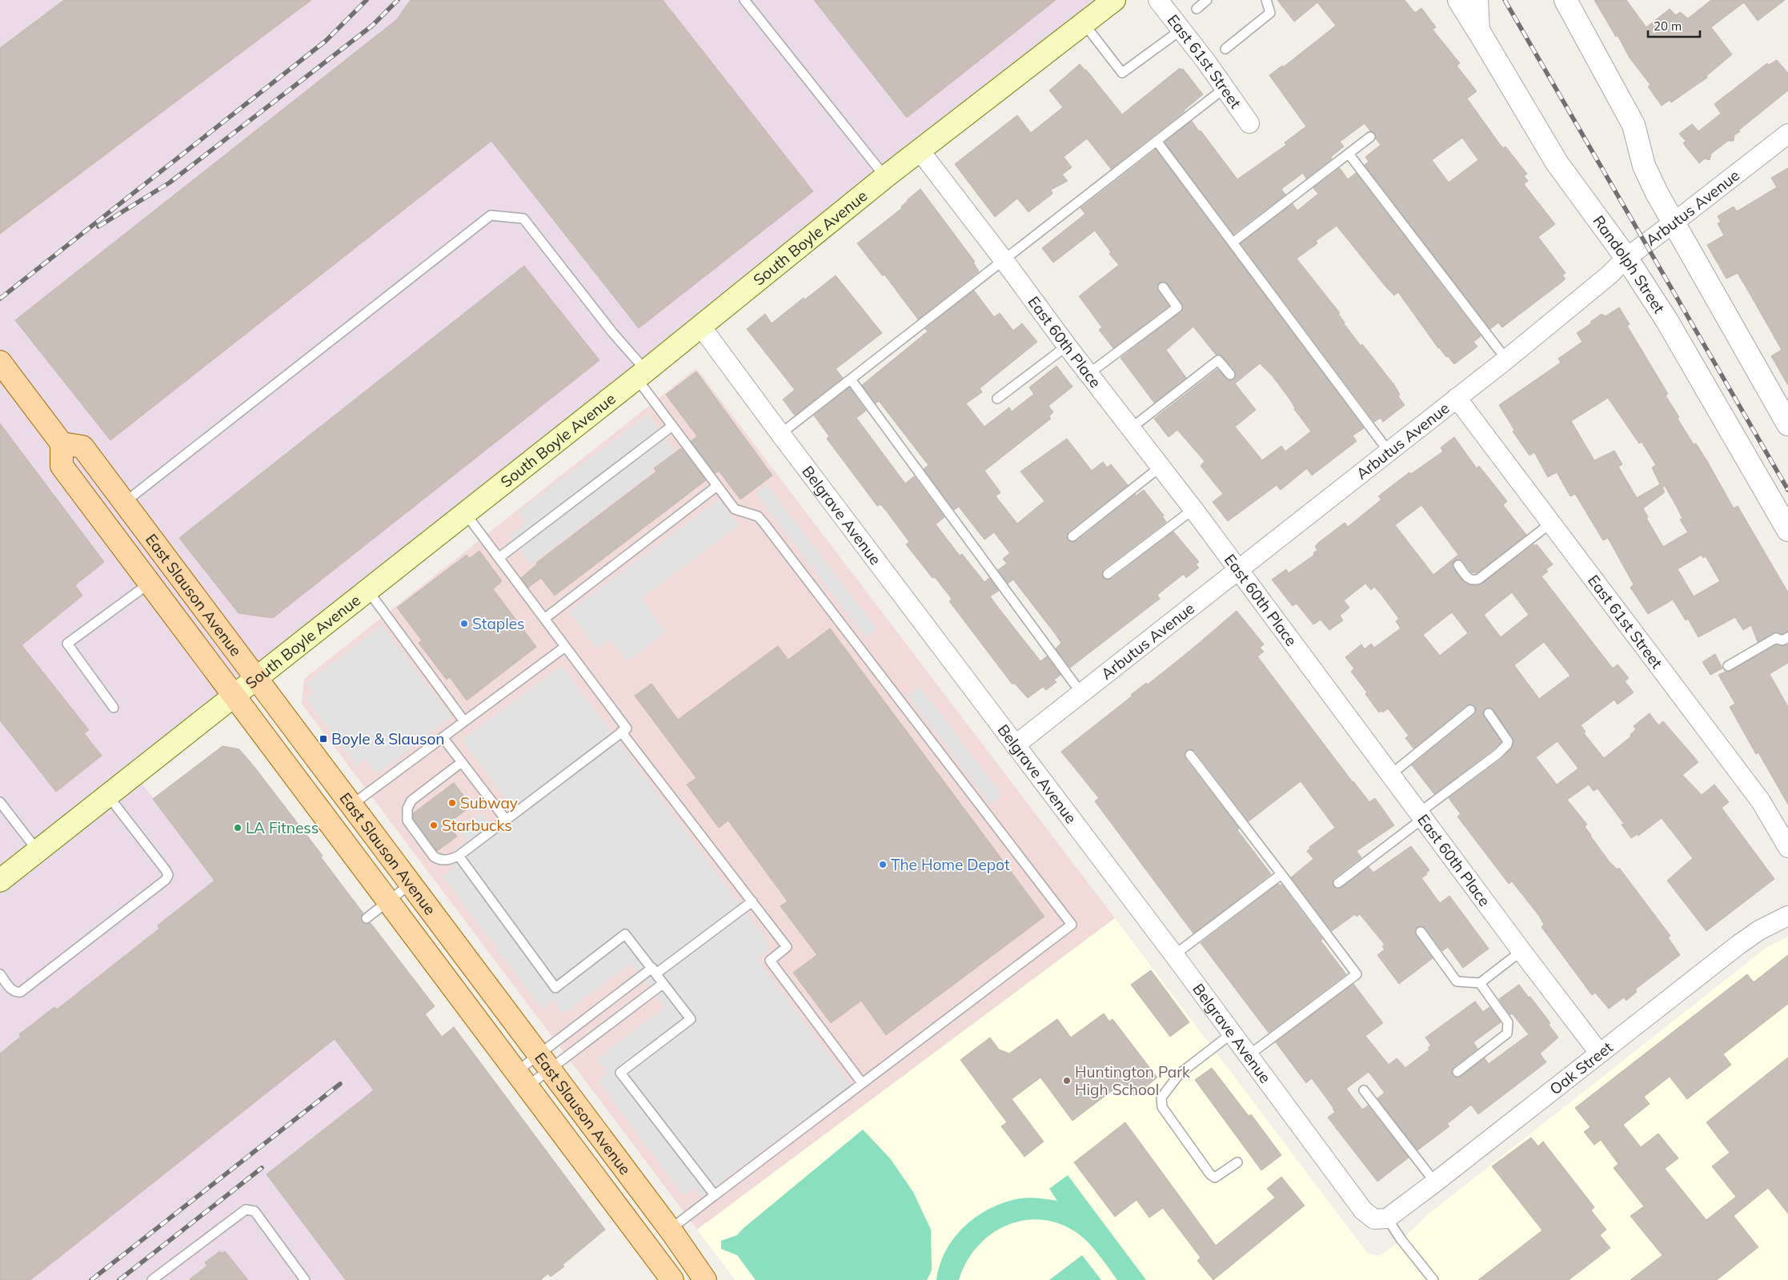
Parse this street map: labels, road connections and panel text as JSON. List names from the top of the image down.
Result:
{
  "streets": {
    "main road": ["South Boyle Avenue", "East Slauson Avenue"],
    "street": [
      "East 61st Street",
      "Arbutus Avenue",
      "Randolph Street",
      "East 60th Place",
      "Belgrave Avenue",
      "Oak Street"
    ]
  },
  "crossings": [
    ["East 61st Street", "Arbutus Avenue"],
    ["Arbutus Avenue", "Randolph Street"],
    ["Arbutus Avenue", "East 60th Place"],
    ["Arbutus Avenue", "Belgrave Avenue"],
    ["South Boyle Avenue", "East 60th Place"],
    ["South Boyle Avenue", "Belgrave Avenue"],
    ["South Boyle Avenue", "East Slauson Avenue"],
    ["East 60th Place", "Oak Street"],
    ["Belgrave Avenue", "Oak Street"]
  ],
  "places": {
    "other": [
      "Staples",
      "Subway",
      "Starbucks",
      "LA Fitness",
      "The Home Depot",
      "Huntington Park High School"
    ],
    "transit": ["Boyle & Slauson"]
  },
  "scale_bar": "20 m"
}
